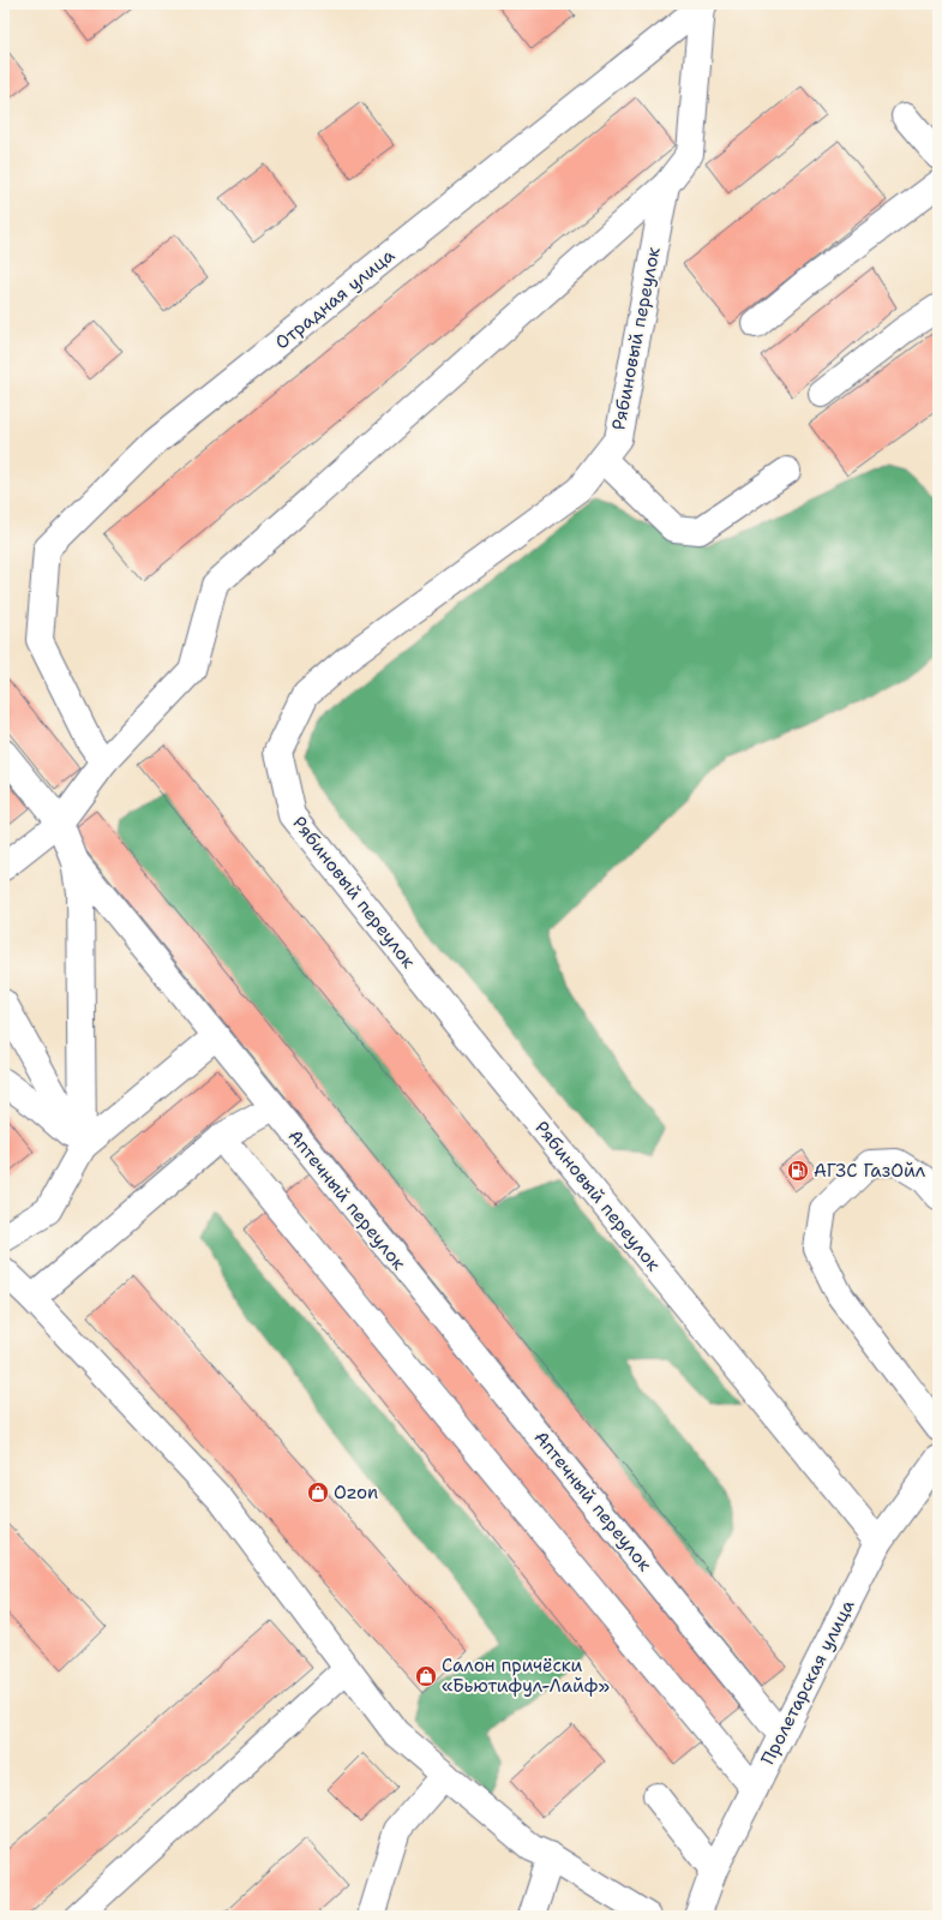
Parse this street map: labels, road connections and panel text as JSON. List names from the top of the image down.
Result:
{
  "streets": {
    "street": [
      "Отрадная улица",
      "Рябиновый переулок",
      "Аптечный переулок",
      "Пролетарская улица"
    ]
  },
  "crossings": [
    ["Рябиновый переулок", "Пролетарская улица"],
    ["Аптечный переулок", "Пролетарская улица"]
  ],
  "places": {
    "fuel station": ["АГЗС ГазОйл"],
    "shop": ["Ozon", "Салон причёски «Бьютифул-Лайф»"]
  }
}
